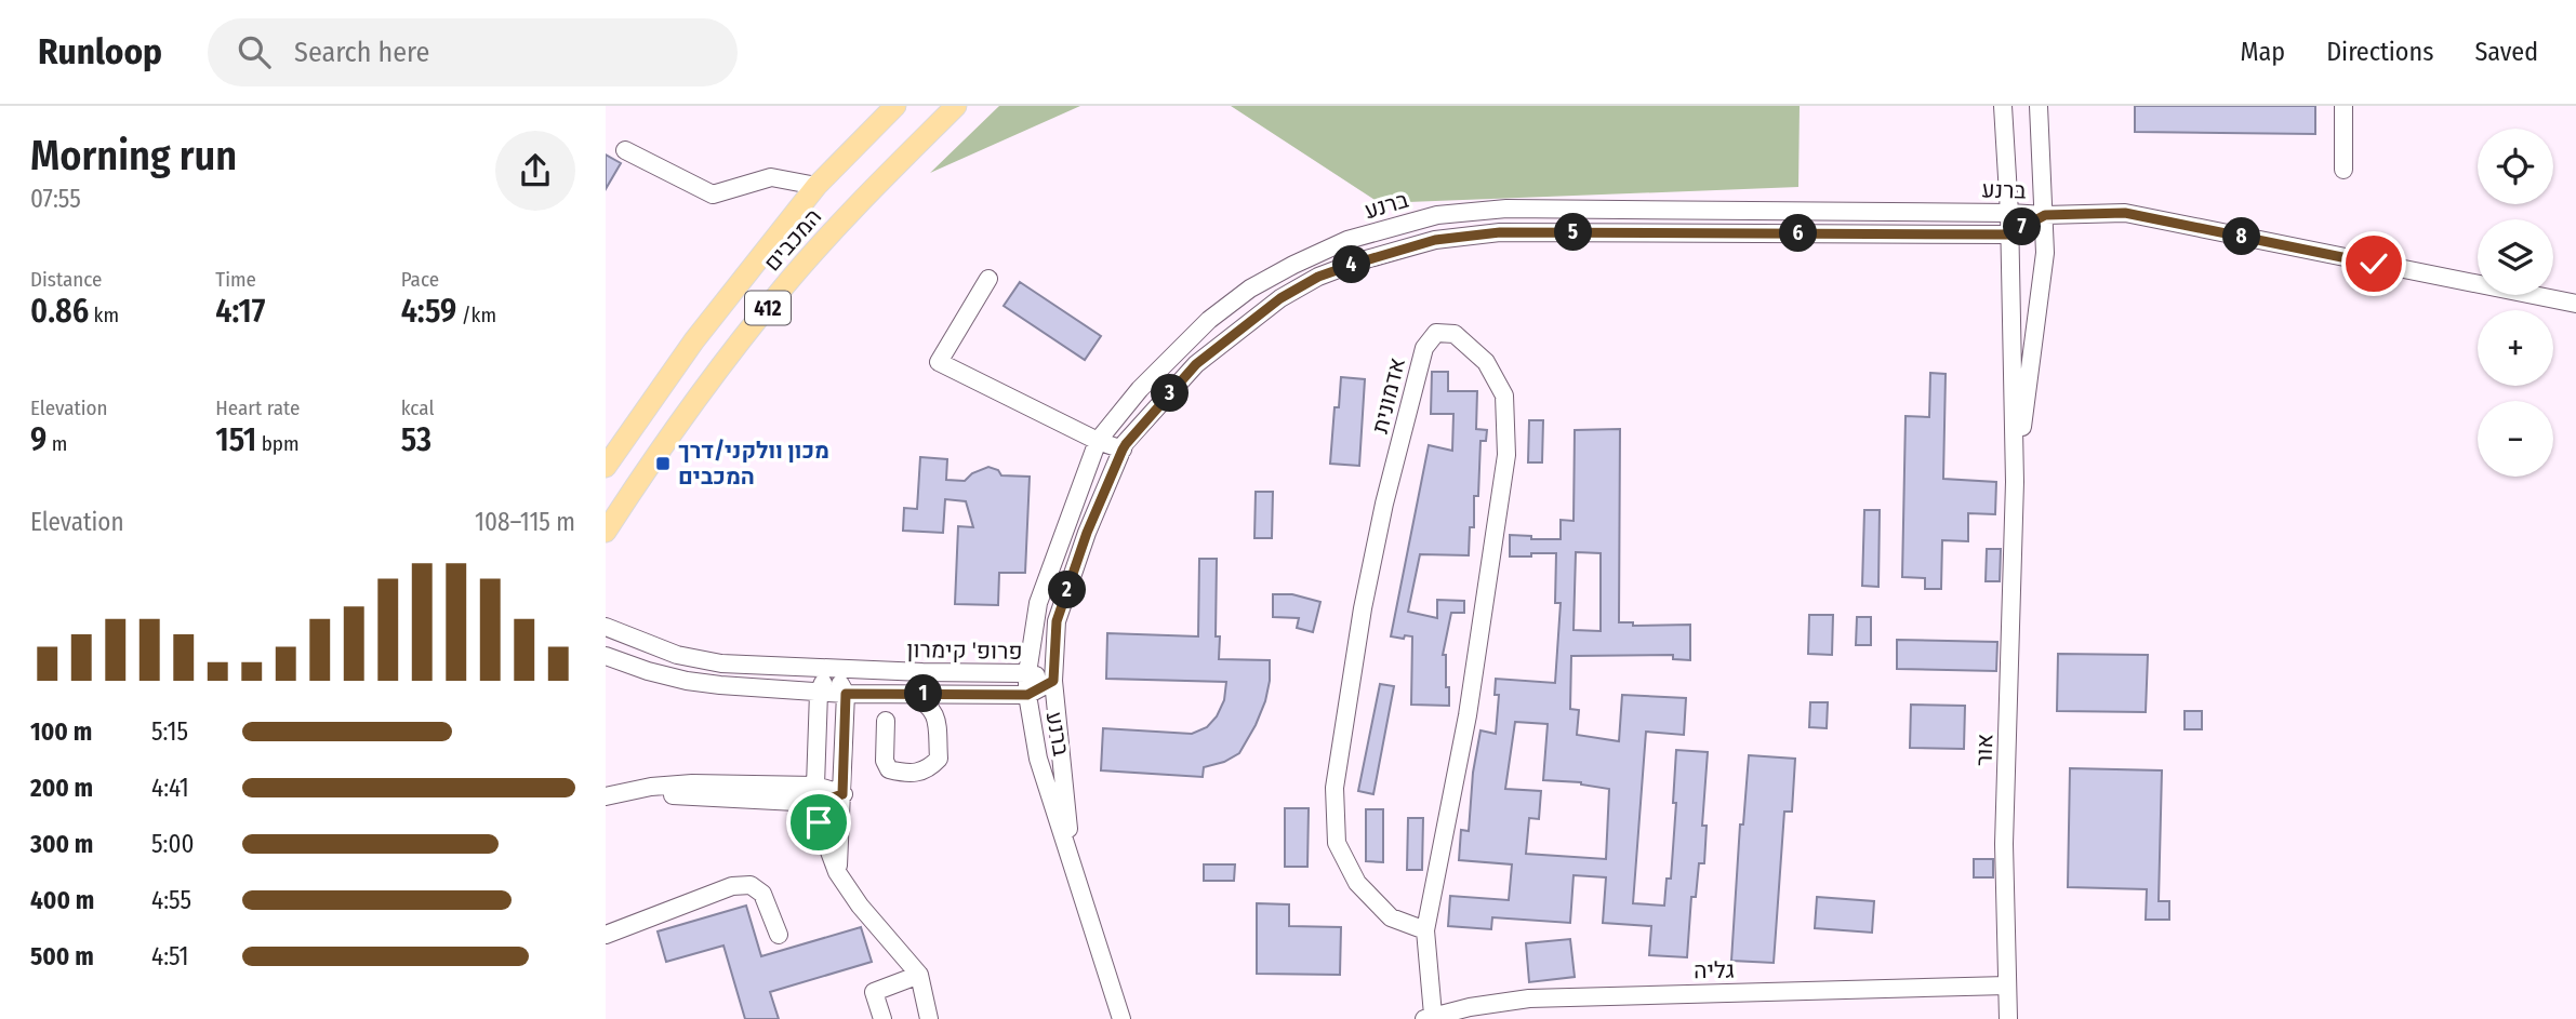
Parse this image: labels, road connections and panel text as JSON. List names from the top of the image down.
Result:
{
  "streets": {
    "main road": ["המכבים", "412"],
    "street": [
      "ברנע",
      "אדמונית",
      "פרופ' קימרון",
      "אור",
      "גליה"
    ]
  },
  "crossings": [
    ["ברנע", "פרופ' קימרון"],
    ["אדמונית", "גליה"],
    ["אור", "גליה"]
  ],
  "places": {
    "transit": ["מכון וולקני/דרך המכבים"]
  },
  "page": {
    "header": "Runloop",
    "search": "Search here",
    "nav": ["Map", "Directions", "Saved"],
    "heading": ["Morning run", "07:55"],
    "map_buttons": ["+", "−"],
    "pins": [
      "7",
      "5",
      "6",
      "8",
      "4",
      "3",
      "2",
      "1"
    ],
    "stats": [
      ["Distance", "0.86 km"],
      ["Time", "4:17"],
      ["Pace", "4:59 /km"],
      ["Elevation", "9 m"],
      ["Heart rate", "151 bpm"],
      ["kcal", "53"]
    ],
    "chart": ["Elevation", "108–115 m"],
    "list": [
      {
        "name": "100 m",
        "note": "5:15"
      },
      {
        "name": "200 m",
        "note": "4:41"
      },
      {
        "name": "300 m",
        "note": "5:00"
      },
      {
        "name": "400 m",
        "note": "4:55"
      },
      {
        "name": "500 m",
        "note": "4:51"
      }
    ]
  }
}
